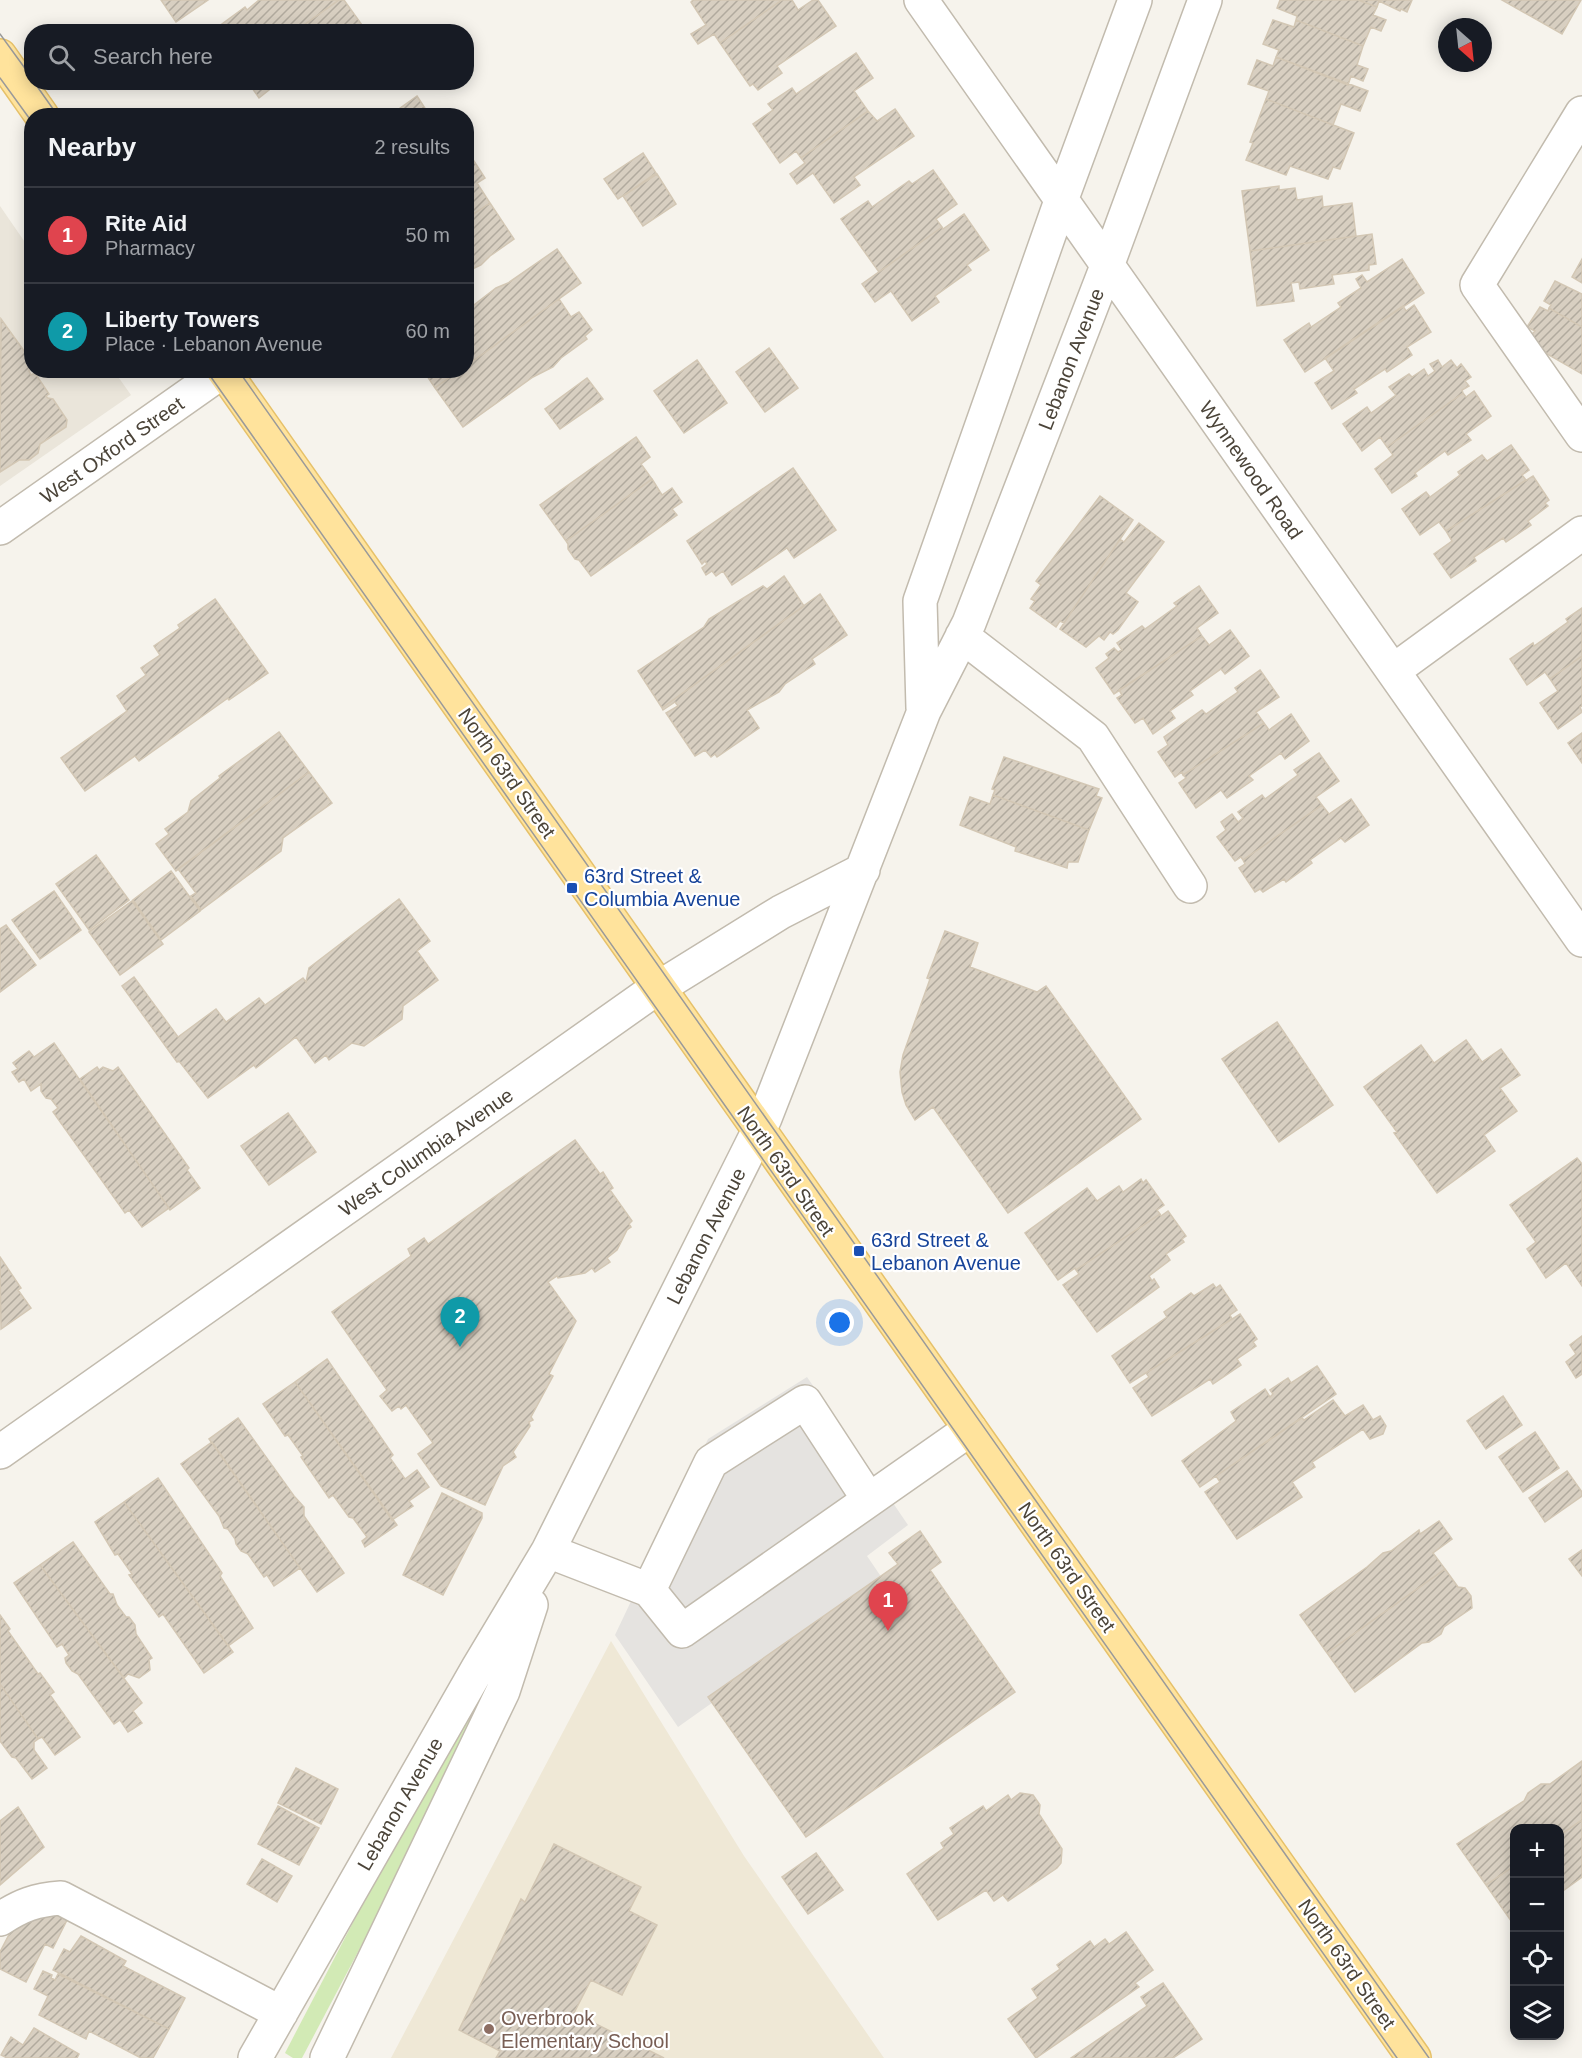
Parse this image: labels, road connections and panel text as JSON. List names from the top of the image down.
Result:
{
  "streets": {
    "main road": ["North 63rd Street"],
    "street": [
      "Lebanon Avenue",
      "West Oxford Street",
      "Wynnewood Road",
      "West Columbia Avenue"
    ]
  },
  "crossings": [
    ["Lebanon Avenue", "Wynnewood Road"],
    ["Lebanon Avenue", "North 63rd Street"],
    ["Lebanon Avenue", "West Columbia Avenue"],
    ["North 63rd Street", "West Columbia Avenue"]
  ],
  "places": {
    "transit": ["63rd Street & Columbia Avenue", "63rd Street & Lebanon Avenue"],
    "other": ["Overbrook Elementary School"]
  },
  "north": "bottom right",
  "page": {
    "search": "Search here",
    "heading": ["Nearby", "2 results"],
    "list": [
      {
        "mark": "1",
        "name": "Rite Aid",
        "note": "Pharmacy",
        "value": "50 m"
      },
      {
        "mark": "2",
        "name": "Liberty Towers",
        "note": "Place · Lebanon Avenue",
        "value": "60 m"
      }
    ],
    "pins": ["2", "1"],
    "map_buttons": ["+", "−"]
  }
}
